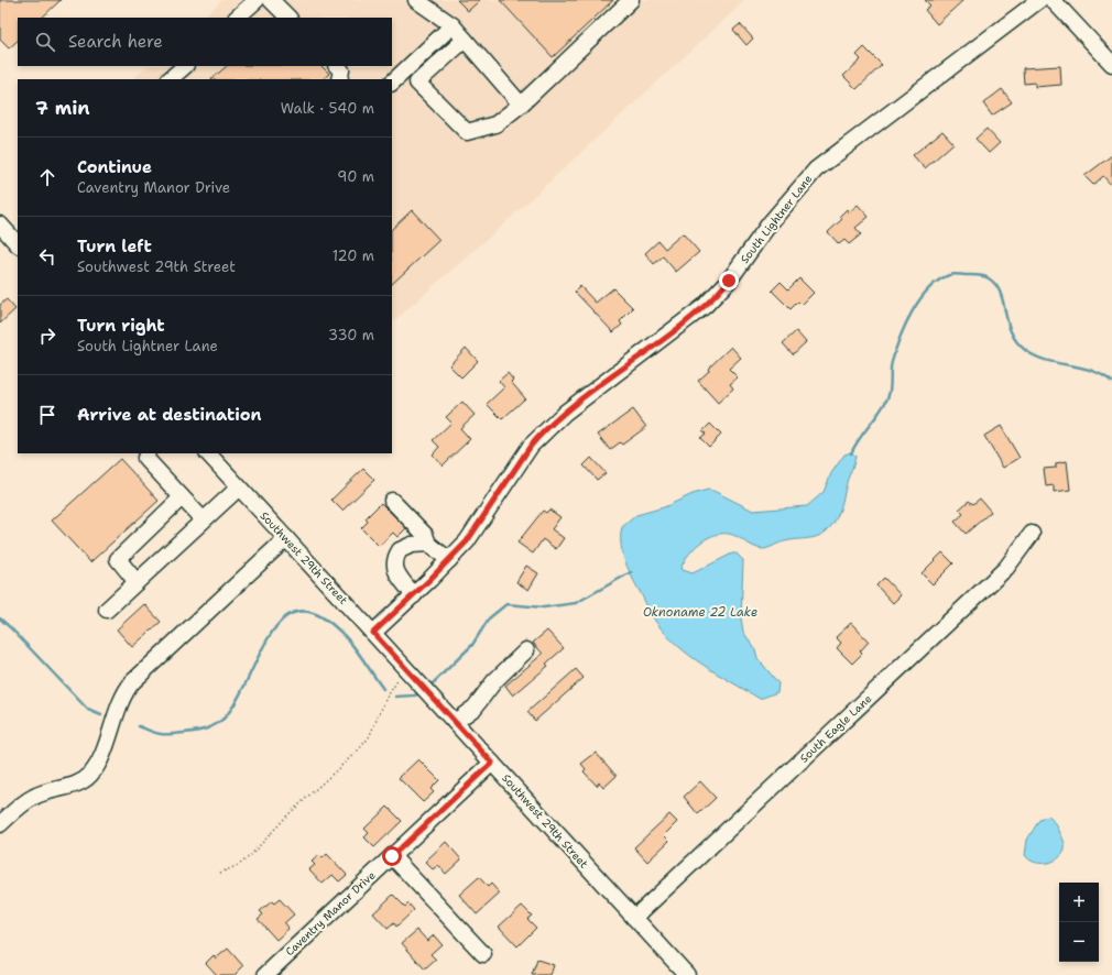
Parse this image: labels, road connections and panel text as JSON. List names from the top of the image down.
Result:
{
  "streets": {
    "street": [
      "South Lightner Lane",
      "Southwest 29th Street",
      "South Eagle Lane",
      "Caventry Manor Drive"
    ]
  },
  "crossings": [
    ["South Lightner Lane", "Southwest 29th Street"],
    ["Southwest 29th Street", "South Eagle Lane"],
    ["Southwest 29th Street", "Caventry Manor Drive"]
  ],
  "water": ["Oknoname 22 Lake"],
  "page": {
    "search": "Search here",
    "heading": ["7 min", "Walk · 540 m"],
    "list": [
      ["Continue", "Caventry Manor Drive", "90 m"],
      ["Turn left", "Southwest 29th Street", "120 m"],
      ["Turn right", "South Lightner Lane", "330 m"],
      "Arrive at destination"
    ],
    "map_buttons": ["+", "−"]
  }
}
